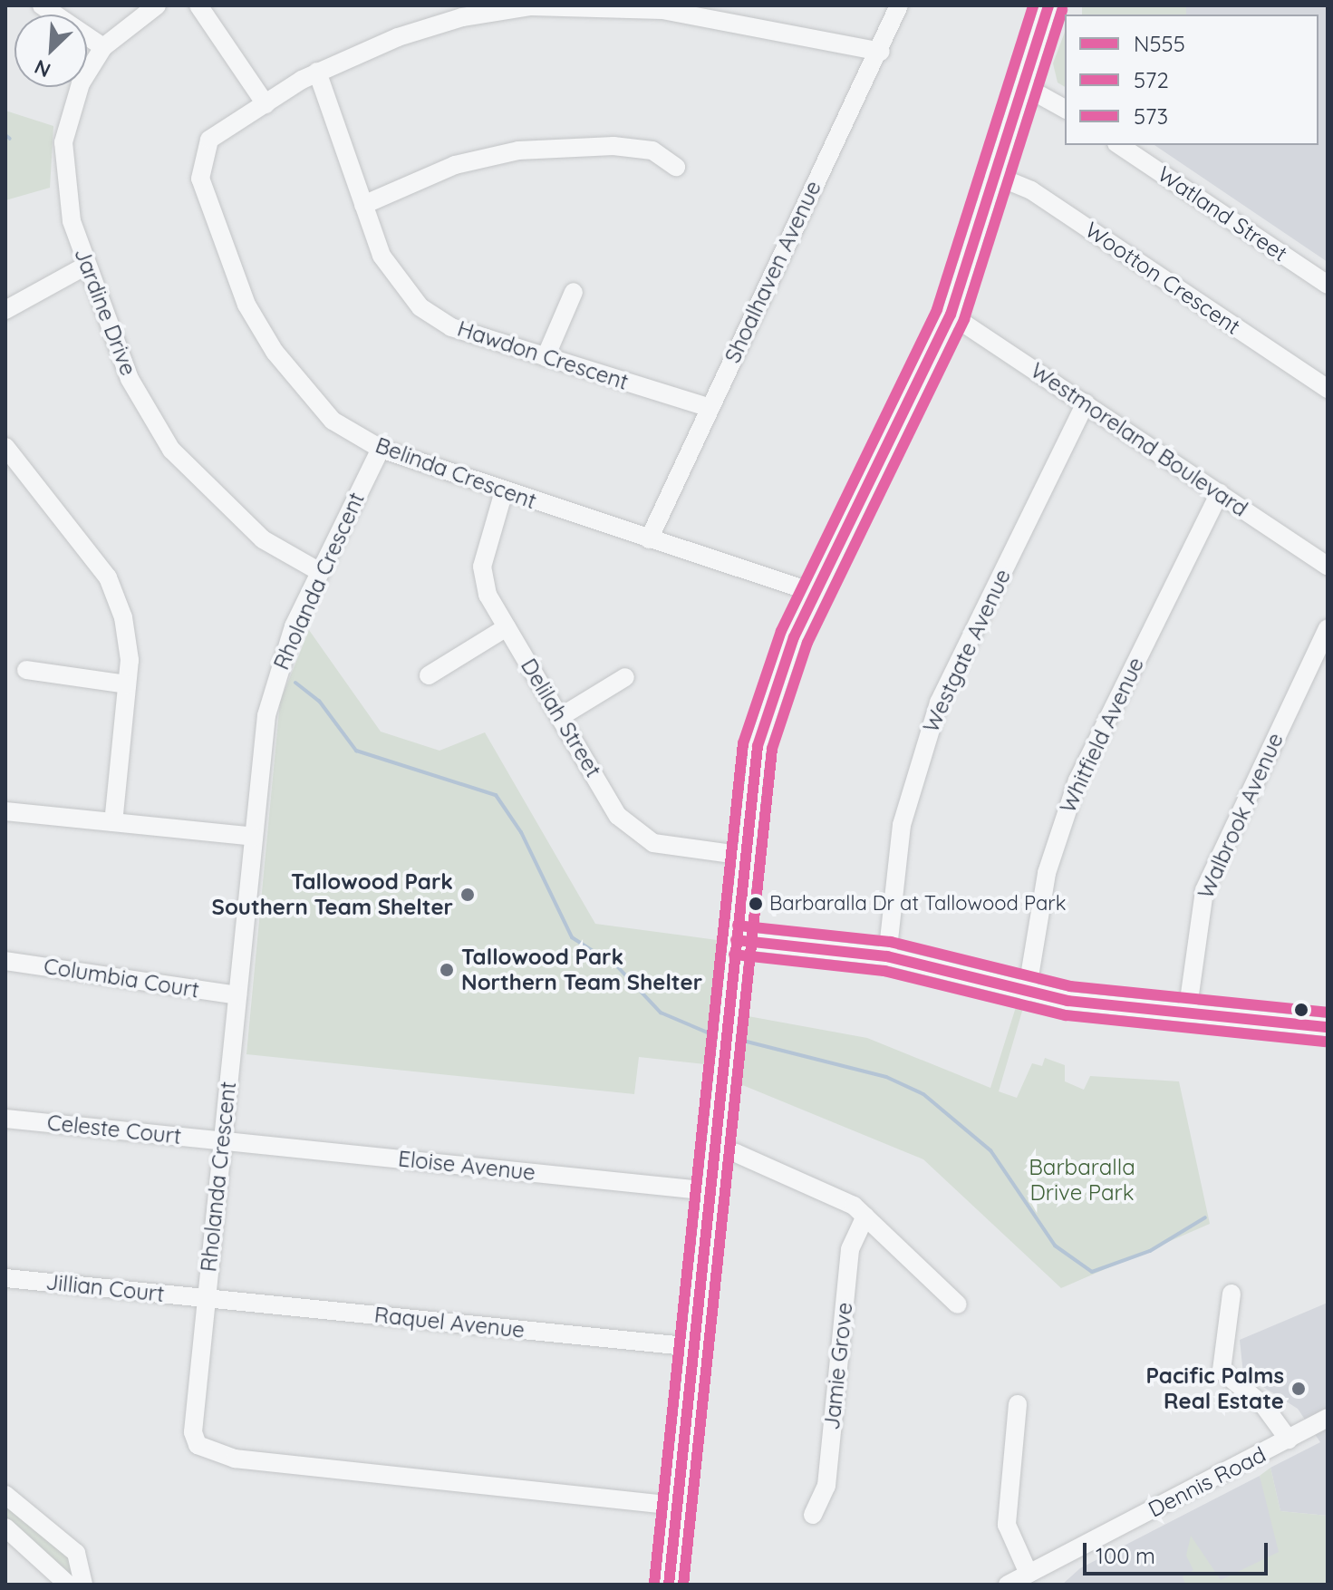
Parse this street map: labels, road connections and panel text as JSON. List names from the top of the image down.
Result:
{
  "streets": {
    "street": [
      "Watland Street",
      "Shoalhaven Avenue",
      "Wootton Crescent",
      "Jardine Drive",
      "Hawdon Crescent",
      "Westmoreland Boulevard",
      "Belinda Crescent",
      "Rholanda Crescent",
      "Westgate Avenue",
      "Delilah Street",
      "Whitfield Avenue",
      "Walbrook Avenue",
      "Columbia Court",
      "Celeste Court",
      "Eloise Avenue",
      "Jillian Court",
      "Raquel Avenue",
      "Jamie Grove",
      "Dennis Road"
    ]
  },
  "crossings": [
    ["Shoalhaven Avenue", "Hawdon Crescent"],
    ["Shoalhaven Avenue", "Belinda Crescent"],
    ["Jardine Drive", "Rholanda Crescent"],
    ["Hawdon Crescent", "Belinda Crescent"],
    ["Westmoreland Boulevard", "Westgate Avenue"],
    ["Westmoreland Boulevard", "Whitfield Avenue"],
    ["Belinda Crescent", "Rholanda Crescent"],
    ["Belinda Crescent", "Delilah Street"],
    ["Rholanda Crescent", "Columbia Court"],
    ["Rholanda Crescent", "Celeste Court"],
    ["Rholanda Crescent", "Eloise Avenue"],
    ["Rholanda Crescent", "Jillian Court"],
    ["Rholanda Crescent", "Raquel Avenue"],
    ["Celeste Court", "Eloise Avenue"],
    ["Jillian Court", "Raquel Avenue"]
  ],
  "parks": ["Barbaralla Drive Park"],
  "places": [
    "Tallowood Park Southern Team Shelter",
    "Barbaralla Dr at Tallowood Park",
    "Tallowood Park Northern Team Shelter",
    "Pacific Palms Real Estate"
  ],
  "lines": ["transit line N555", "transit line 573", "transit line 572"],
  "legend": ["N555", "572", "573"],
  "scale_bar": "100 m",
  "north": "bottom left"
}
